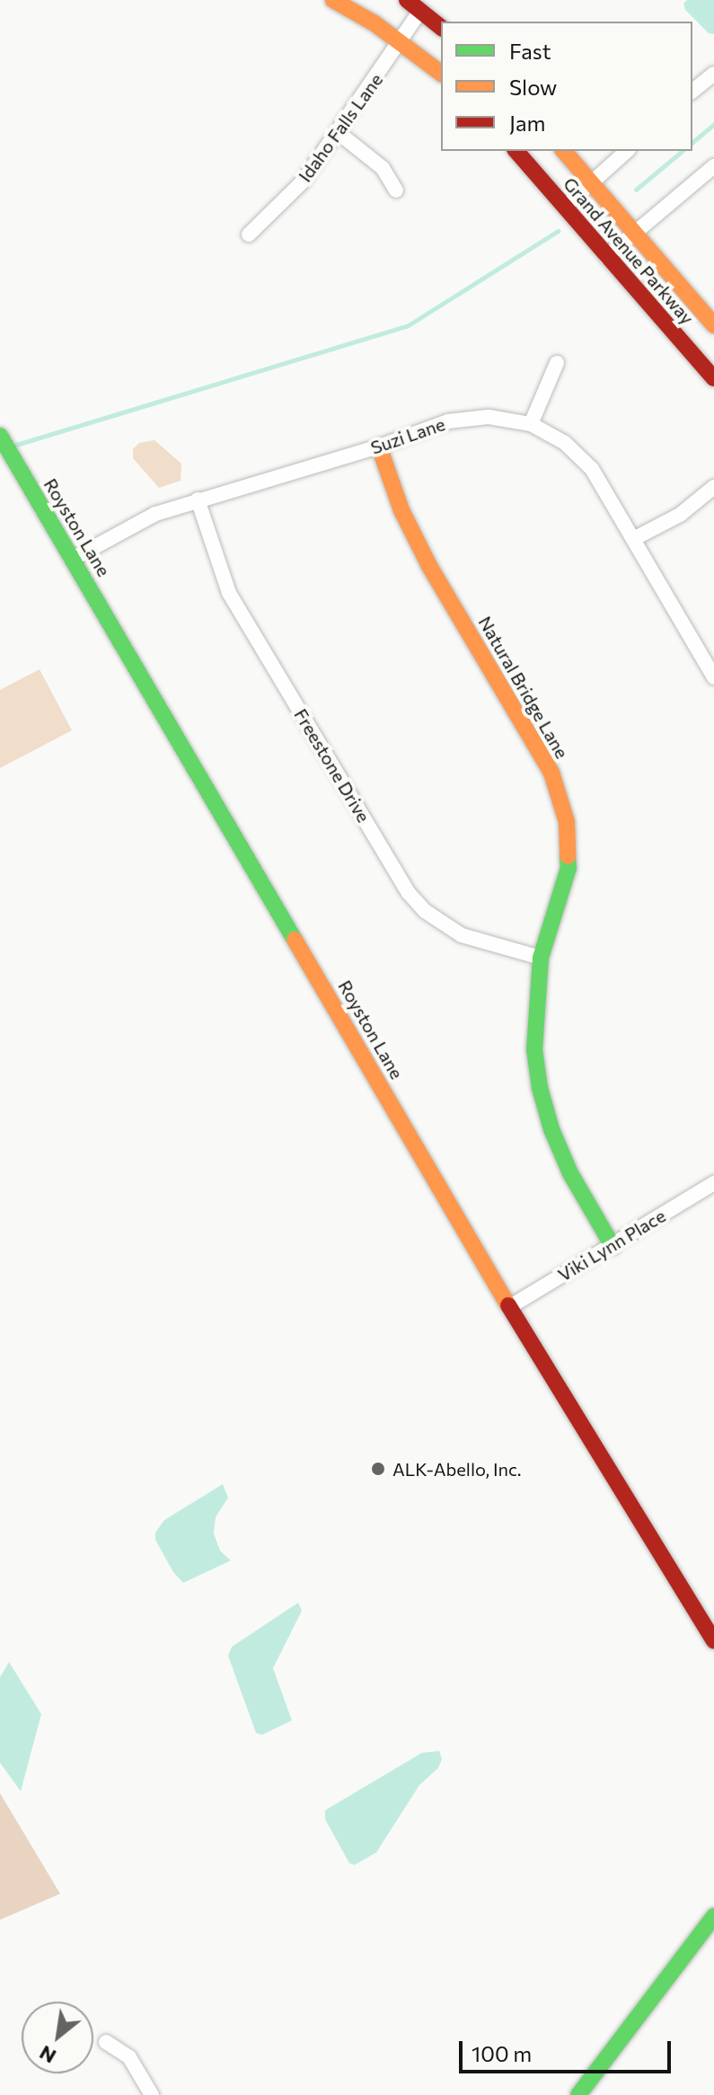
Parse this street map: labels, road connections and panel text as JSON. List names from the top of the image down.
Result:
{
  "streets": {
    "street": [
      "Idaho Falls Lane",
      "Grand Avenue Parkway",
      "Suzi Lane",
      "Royston Lane",
      "Natural Bridge Lane",
      "Freestone Drive",
      "Viki Lynn Place"
    ]
  },
  "crossings": [
    ["Suzi Lane", "Royston Lane"],
    ["Suzi Lane", "Natural Bridge Lane"],
    ["Suzi Lane", "Freestone Drive"],
    ["Royston Lane", "Viki Lynn Place"],
    ["Natural Bridge Lane", "Freestone Drive"],
    ["Natural Bridge Lane", "Viki Lynn Place"]
  ],
  "places": ["ALK-Abello, Inc."],
  "legend": ["Fast", "Slow", "Jam"],
  "scale_bar": "100 m",
  "north": "bottom left"
}
